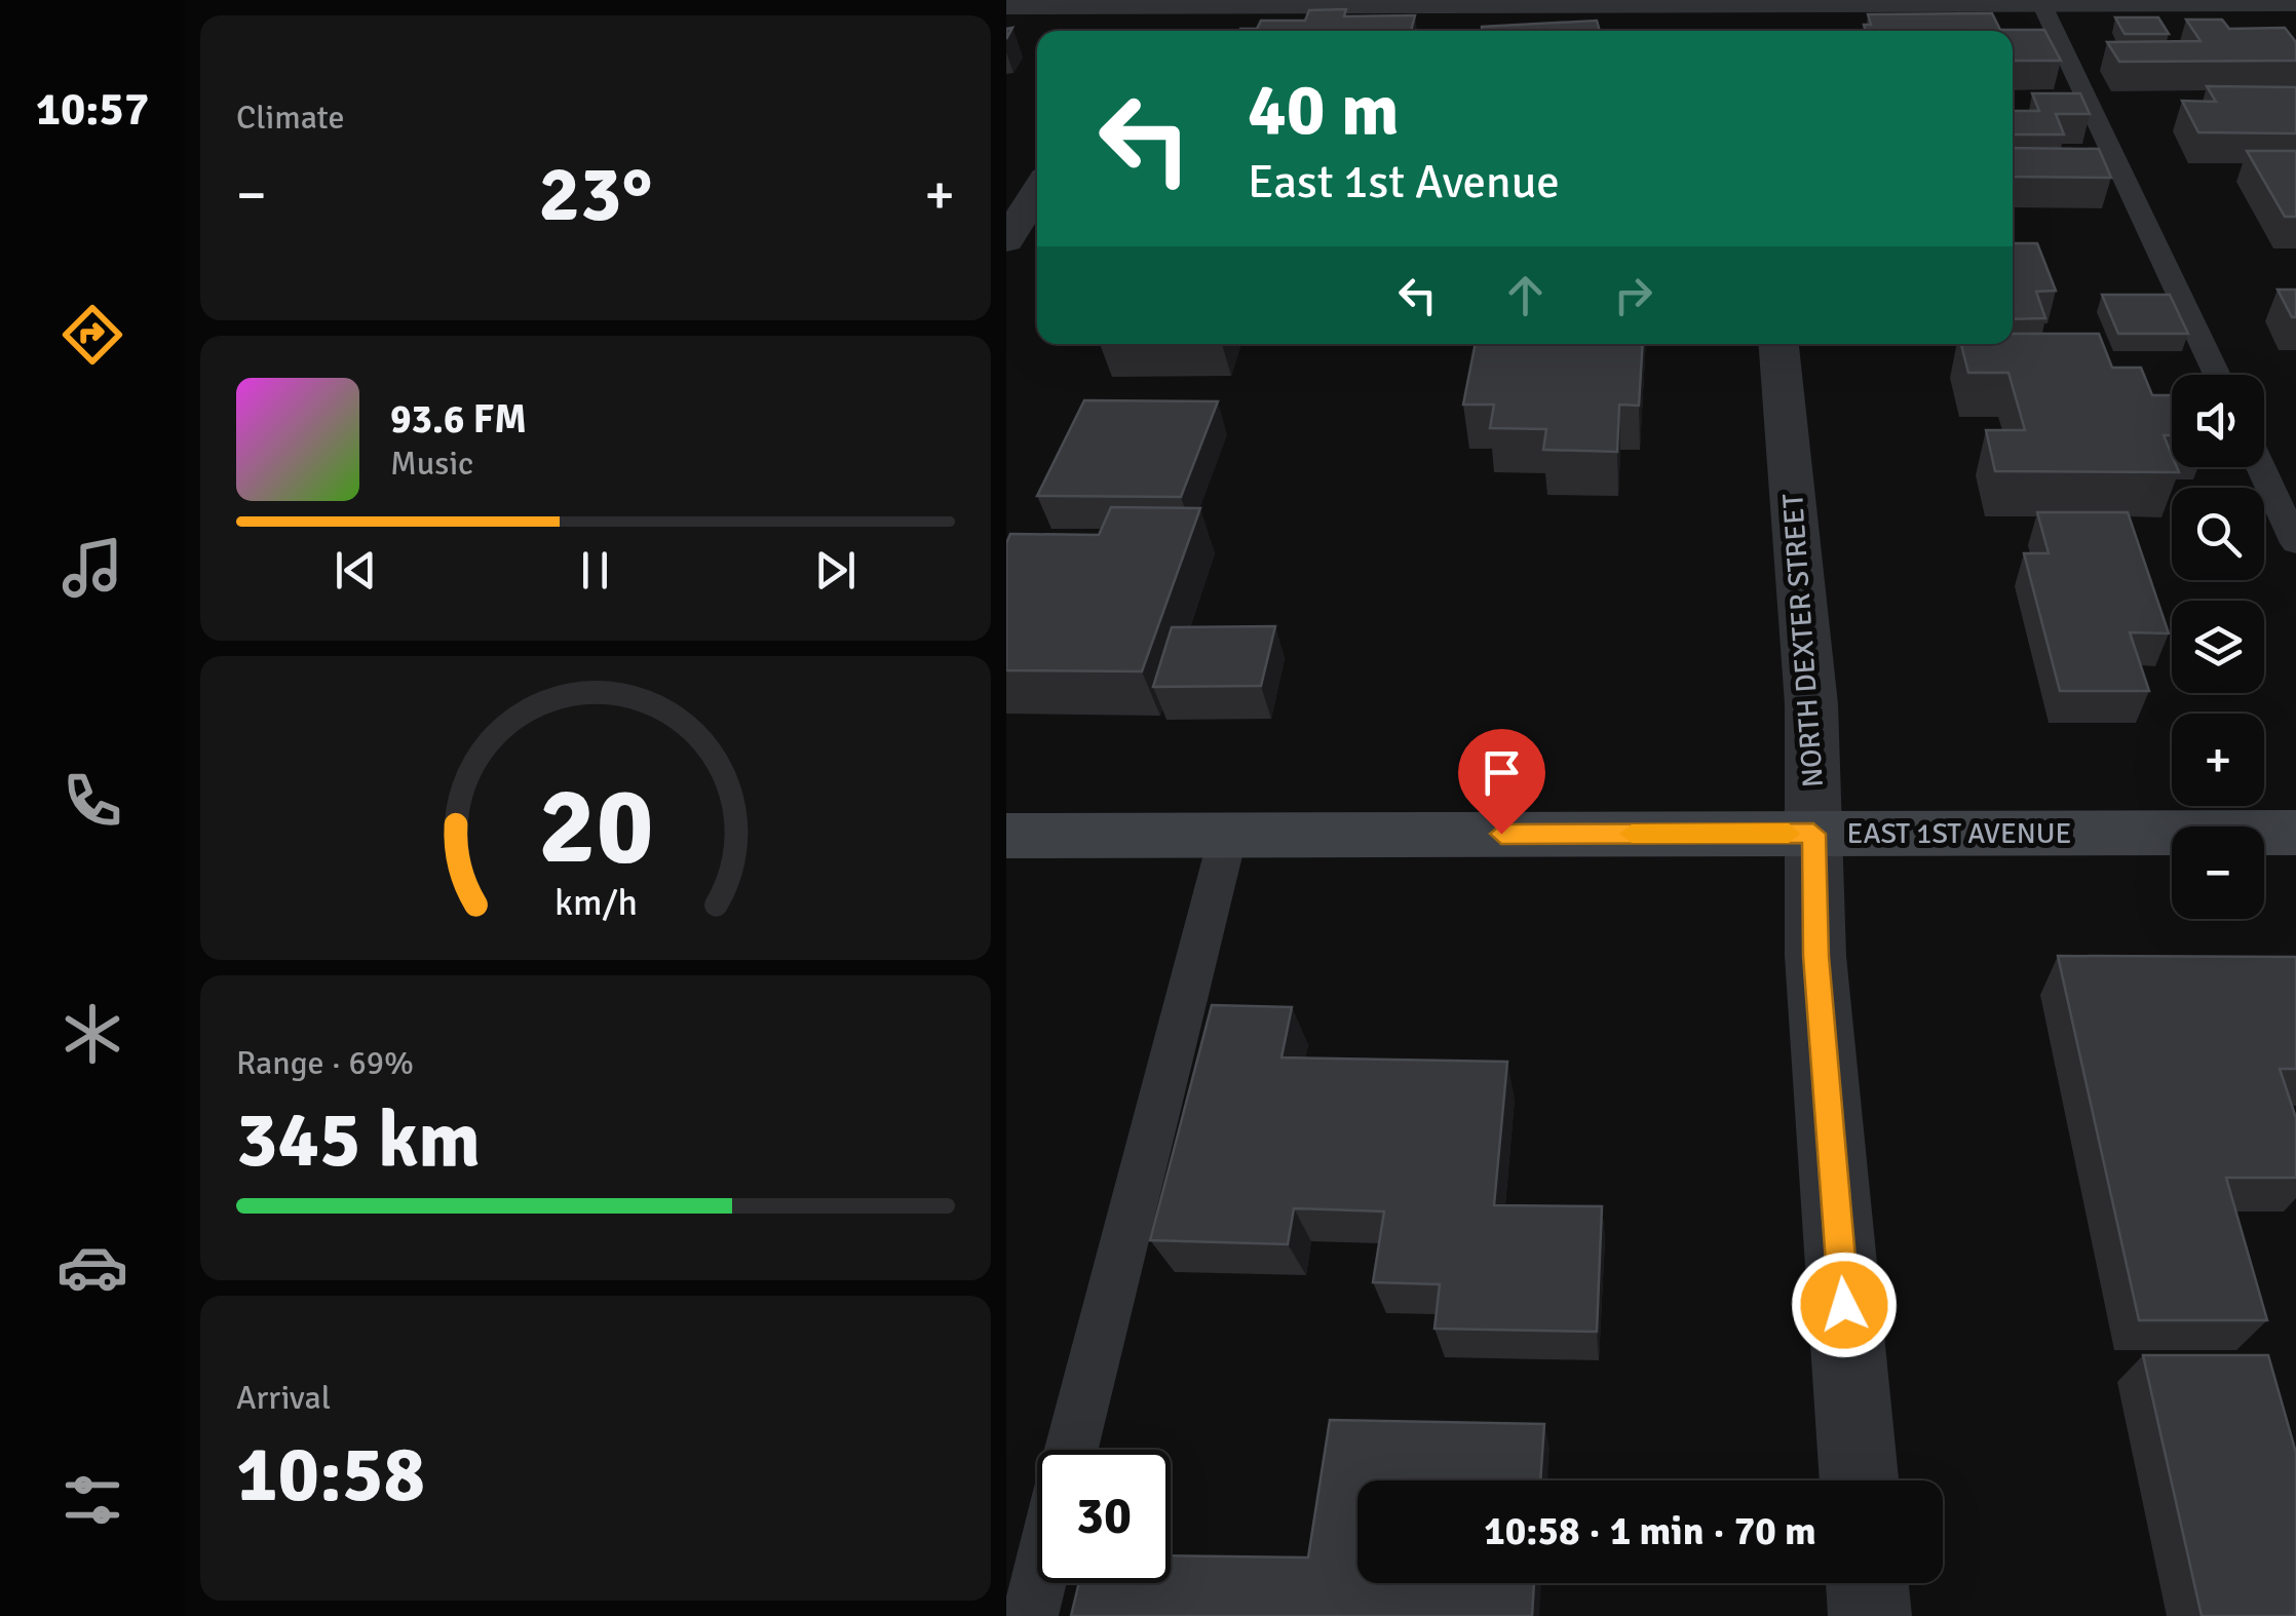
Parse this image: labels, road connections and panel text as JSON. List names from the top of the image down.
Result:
{
  "streets": {
    "street": ["NORTH DEXTER STREET", "EAST 1ST AVENUE"]
  },
  "crossings": [
    ["NORTH DEXTER STREET", "EAST 1ST AVENUE"]
  ],
  "page": {
    "tabs": "10:57",
    "tile": [
      "Climate",
      ["Range · 69%", "345 km"],
      ["Arrival", "10:58"]
    ],
    "turn": ["40 m", "East 1st Avenue"],
    "heat": ["−", "23°", "+"],
    "map_buttons": ["+", "−"],
    "song": ["93.6 FM", "Music"],
    "limit": "30",
    "trip": "10:58 · 1 min · 70 m",
    "gauge": ["20", "km/h"]
  }
}
